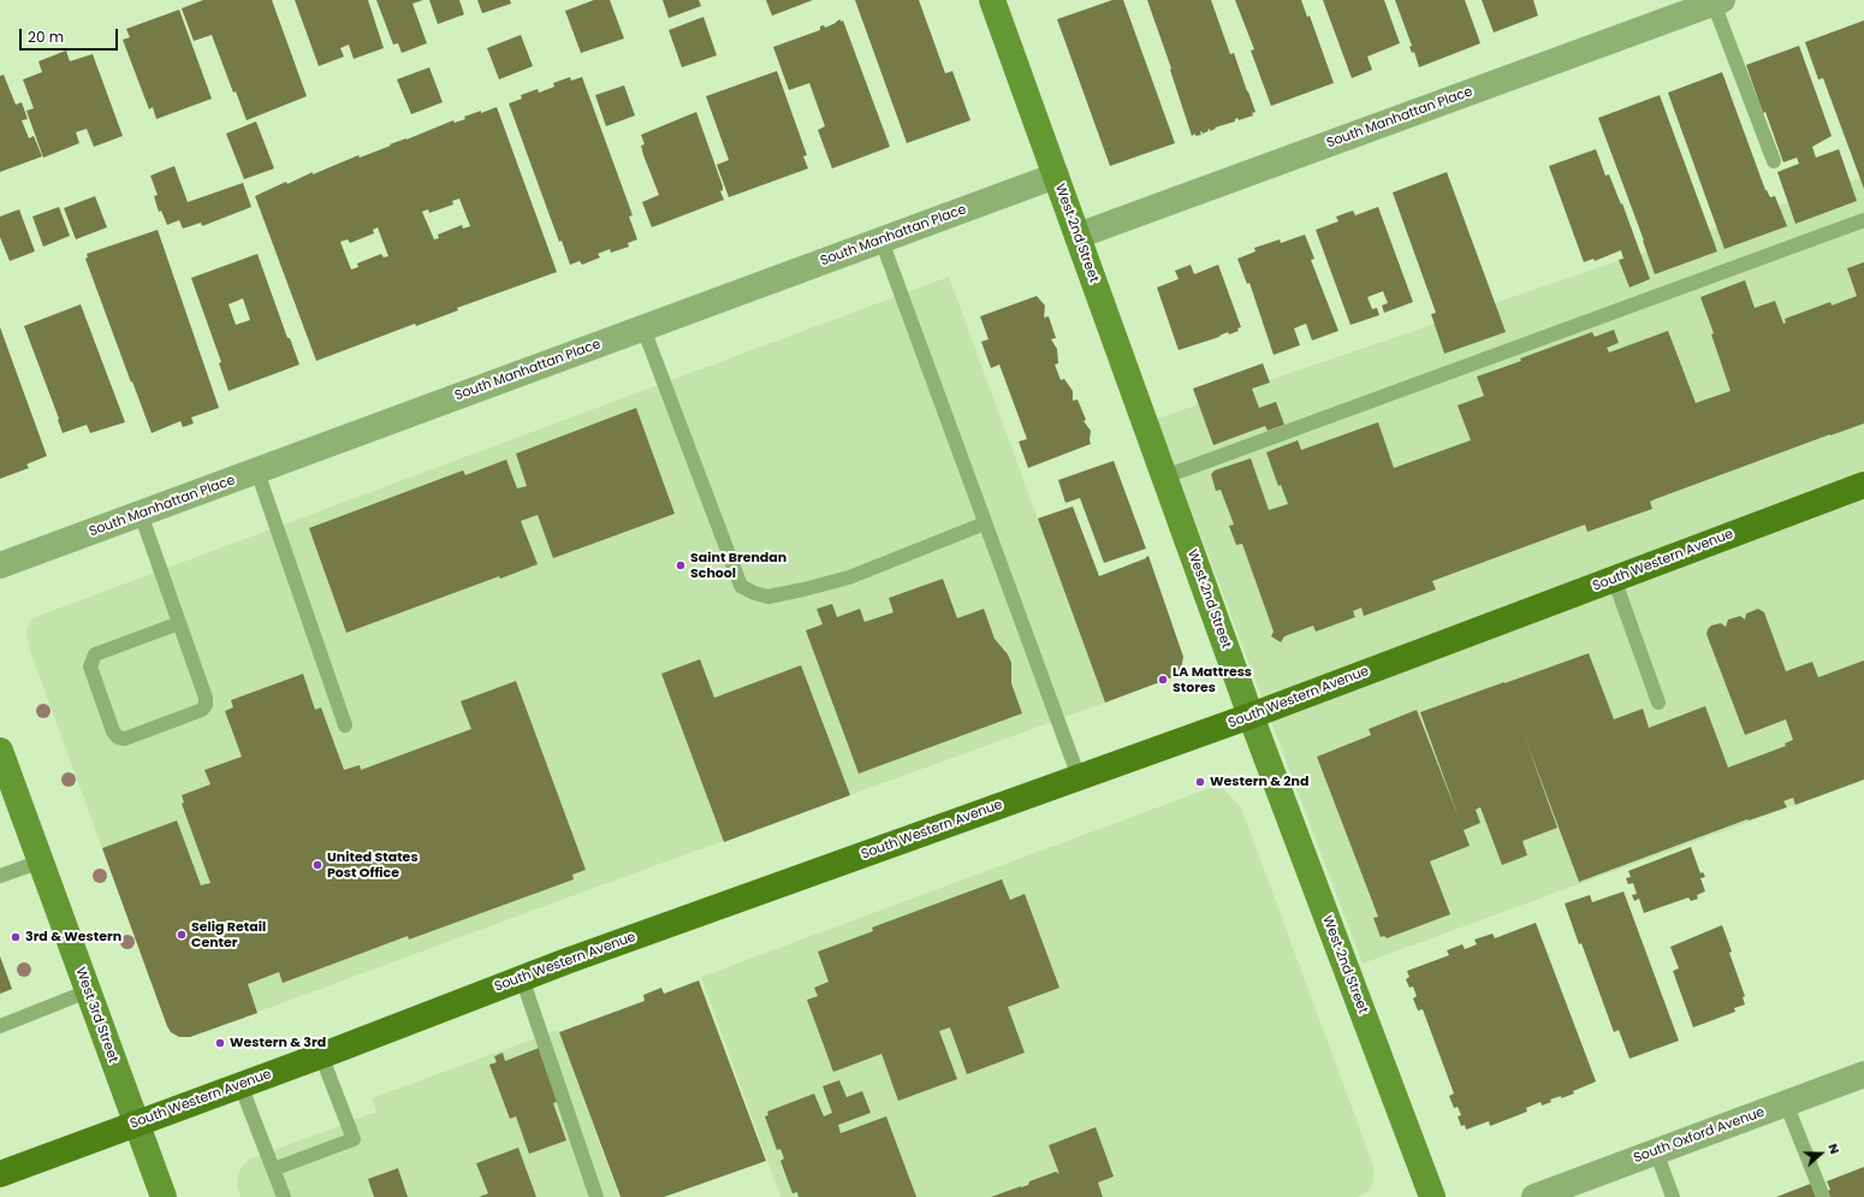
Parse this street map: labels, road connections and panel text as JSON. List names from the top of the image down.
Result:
{
  "streets": {
    "main road": ["South Western Avenue"],
    "street": [
      "South Manhattan Place",
      "West 2nd Street",
      "West 3rd Street",
      "South Oxford Avenue"
    ]
  },
  "crossings": [
    ["South Manhattan Place", "West 2nd Street"],
    ["West 2nd Street", "South Western Avenue"],
    ["South Western Avenue", "West 3rd Street"]
  ],
  "places": [
    "Saint Brendan School",
    "LA Mattress Stores",
    "Western & 2nd",
    "United States Post Office",
    "Selig Retail Center",
    "3rd & Western",
    "Western & 3rd"
  ],
  "scale_bar": "20 m",
  "north": "right"
}
